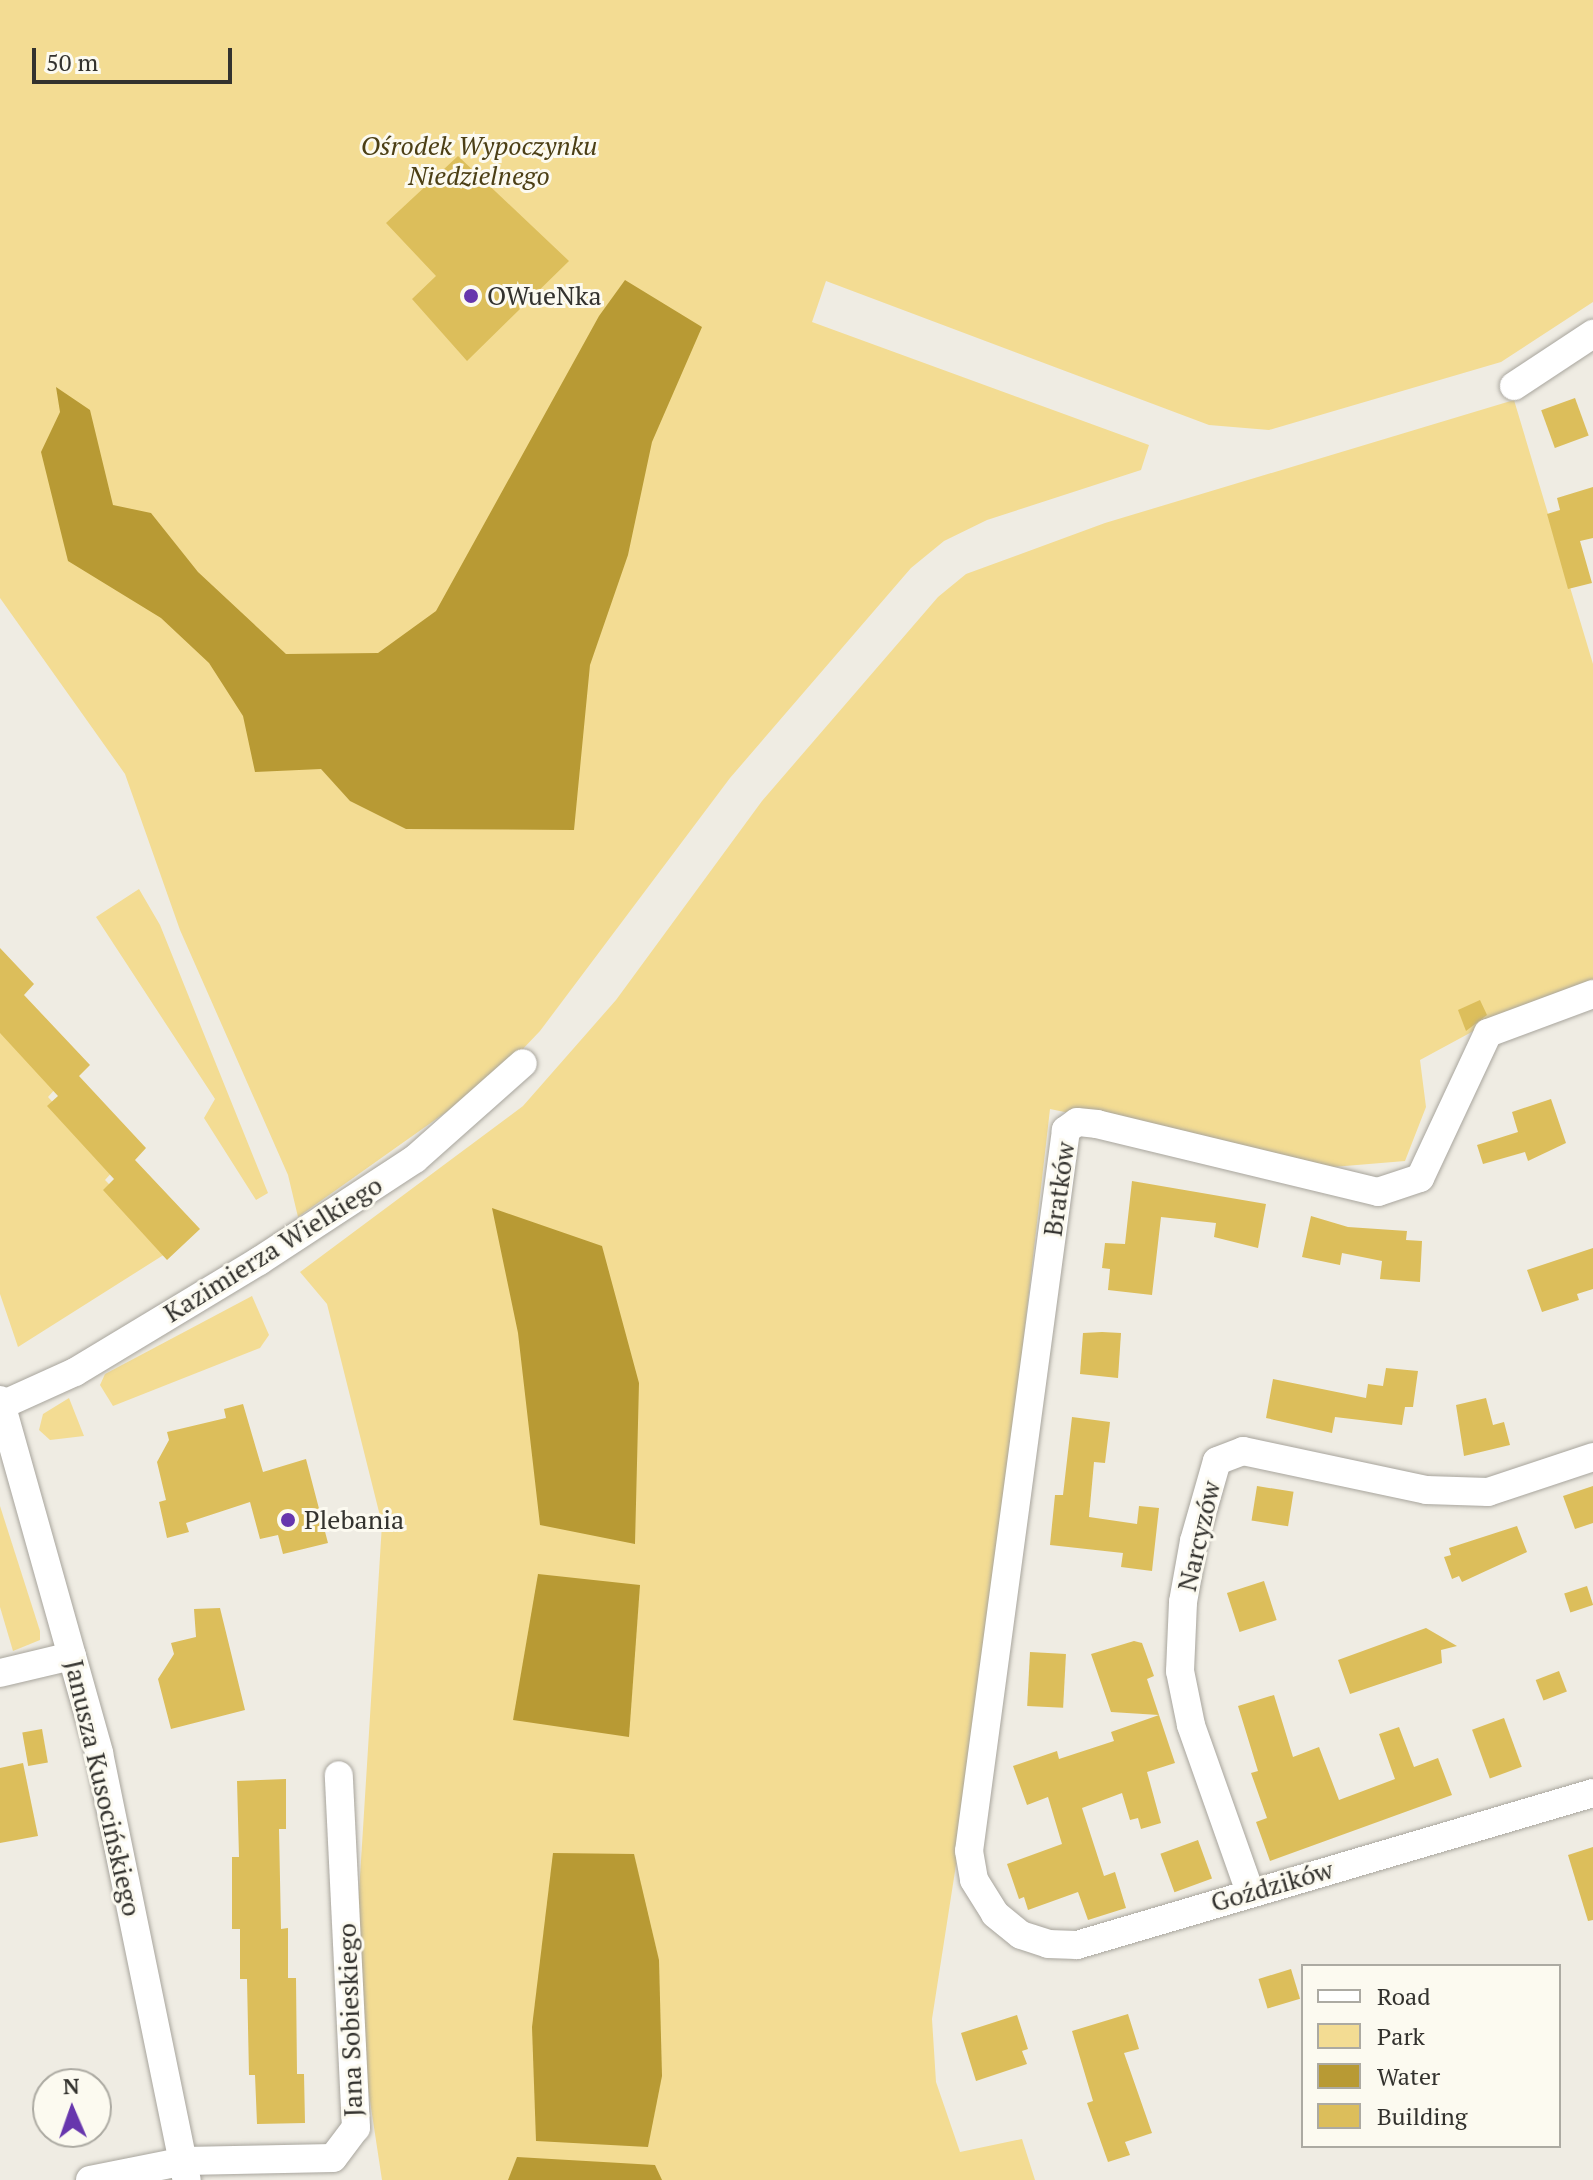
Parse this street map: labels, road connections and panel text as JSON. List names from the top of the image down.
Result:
{
  "streets": {
    "street": [
      "Bratków",
      "Kazimierza Wielkiego",
      "Narcyzów",
      "Janusza Kusocińskiego",
      "Goździków",
      "Jana Sobieskiego"
    ]
  },
  "crossings": [
    ["Bratków", "Goździków"],
    ["Kazimierza Wielkiego", "Janusza Kusocińskiego"],
    ["Narcyzów", "Goździków"],
    ["Janusza Kusocińskiego", "Jana Sobieskiego"]
  ],
  "parks": ["Ośrodek Wypoczynku Niedzielnego"],
  "places": ["OWueNka", "Plebania"],
  "legend": [
    "Road",
    "Park",
    "Water",
    "Building"
  ],
  "scale_bar": "50 m",
  "north": "top"
}
